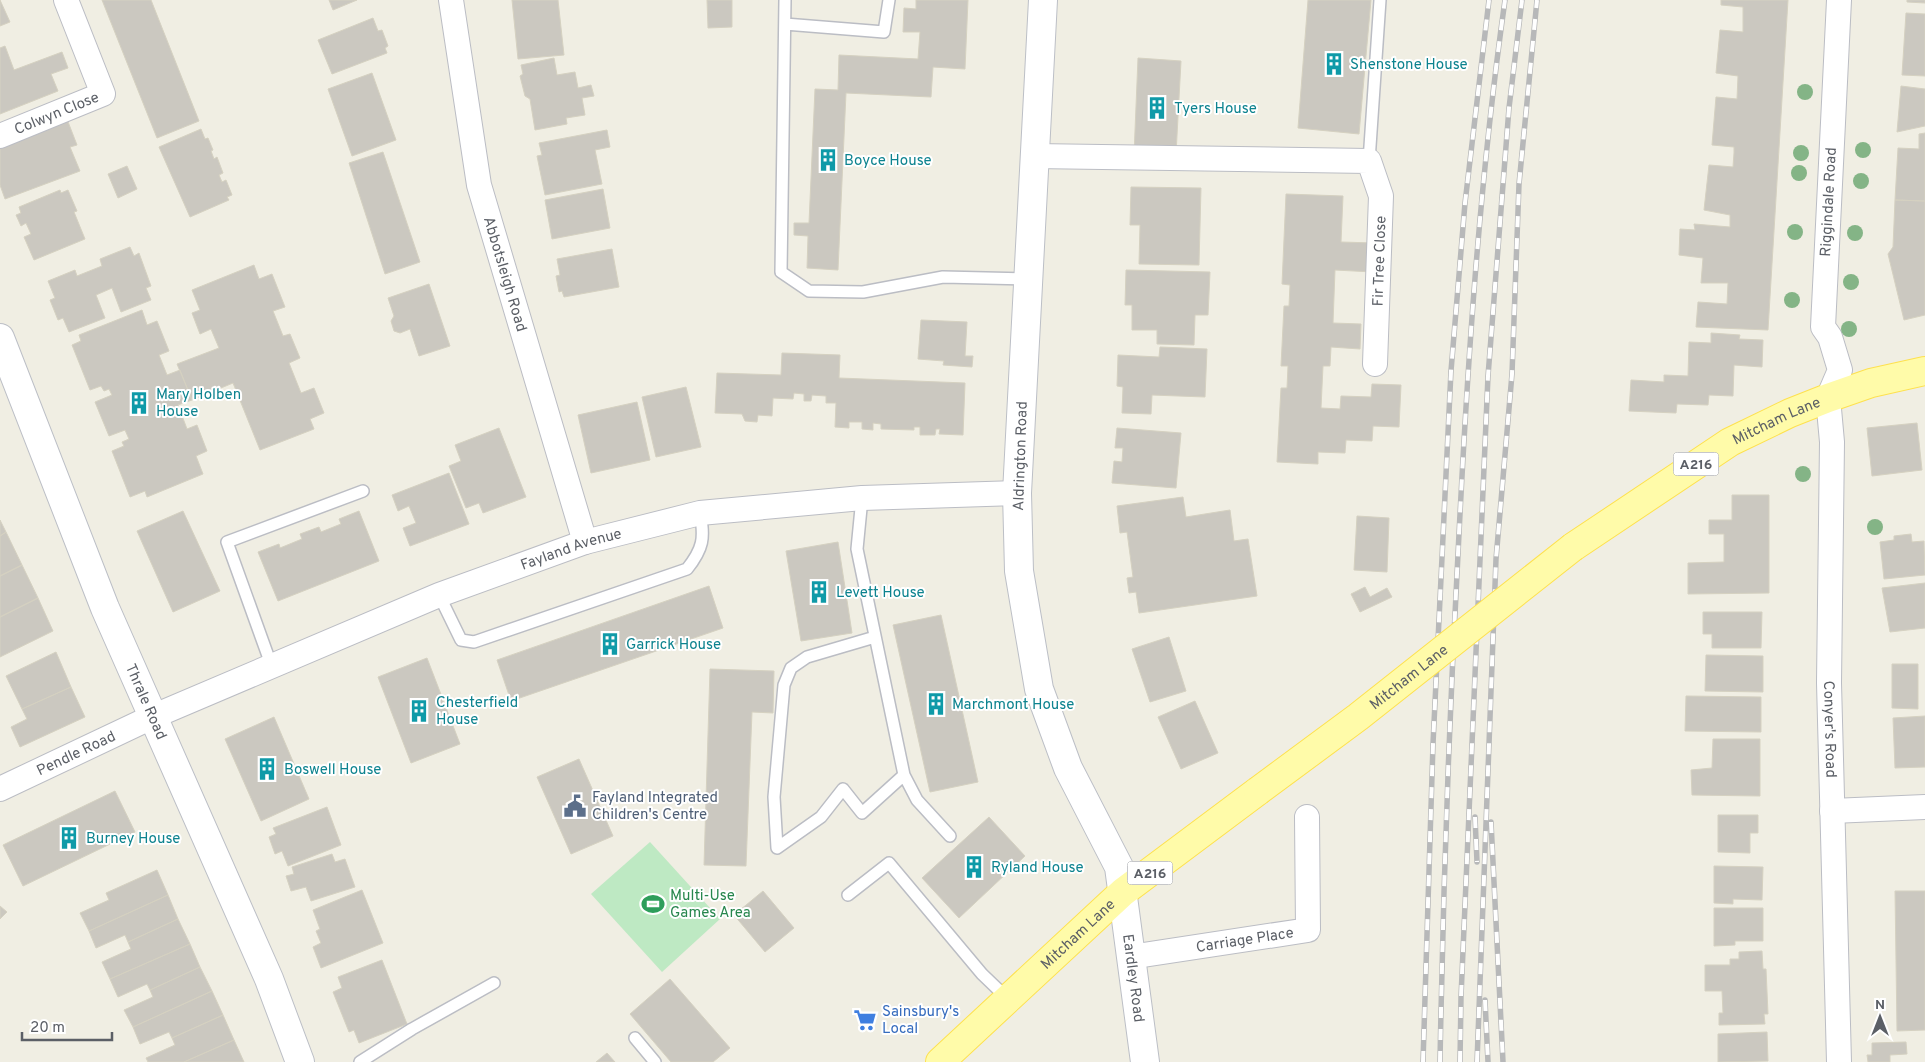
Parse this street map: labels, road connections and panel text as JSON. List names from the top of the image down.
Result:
{
  "streets": {
    "main road": ["Mitcham Lane", "A216"],
    "street": [
      "Colwyn Close",
      "Riggindale Road",
      "Fir Tree Close",
      "Abbotsleigh Road",
      "Aldrington Road",
      "Fayland Avenue",
      "Thrale Road",
      "Conyer's Road",
      "Pendle Road",
      "Carriage Place",
      "Eardley Road"
    ]
  },
  "crossings": [
    ["Riggindale Road", "Mitcham Lane"],
    ["Riggindale Road", "Conyer's Road"],
    ["Abbotsleigh Road", "Fayland Avenue"],
    ["Mitcham Lane", "Aldrington Road"],
    ["Mitcham Lane", "Conyer's Road"],
    ["Mitcham Lane", "Eardley Road"],
    ["Aldrington Road", "Fayland Avenue"],
    ["Aldrington Road", "Eardley Road"],
    ["Fayland Avenue", "Thrale Road"],
    ["Fayland Avenue", "Pendle Road"],
    ["Thrale Road", "Pendle Road"],
    ["Carriage Place", "Eardley Road"]
  ],
  "places": {
    "building": [
      "Shenstone House",
      "Tyers House",
      "Boyce House",
      "Mary Holben House",
      "Levett House",
      "Garrick House",
      "Marchmont House",
      "Chesterfield House",
      "Boswell House",
      "Burney House",
      "Ryland House"
    ],
    "public building": ["Fayland Integrated Children's Centre"],
    "sports": ["Multi-Use Games Area"],
    "supermarket": ["Sainsbury's Local"]
  },
  "scale_bar": "20 m",
  "north": "top"
}
